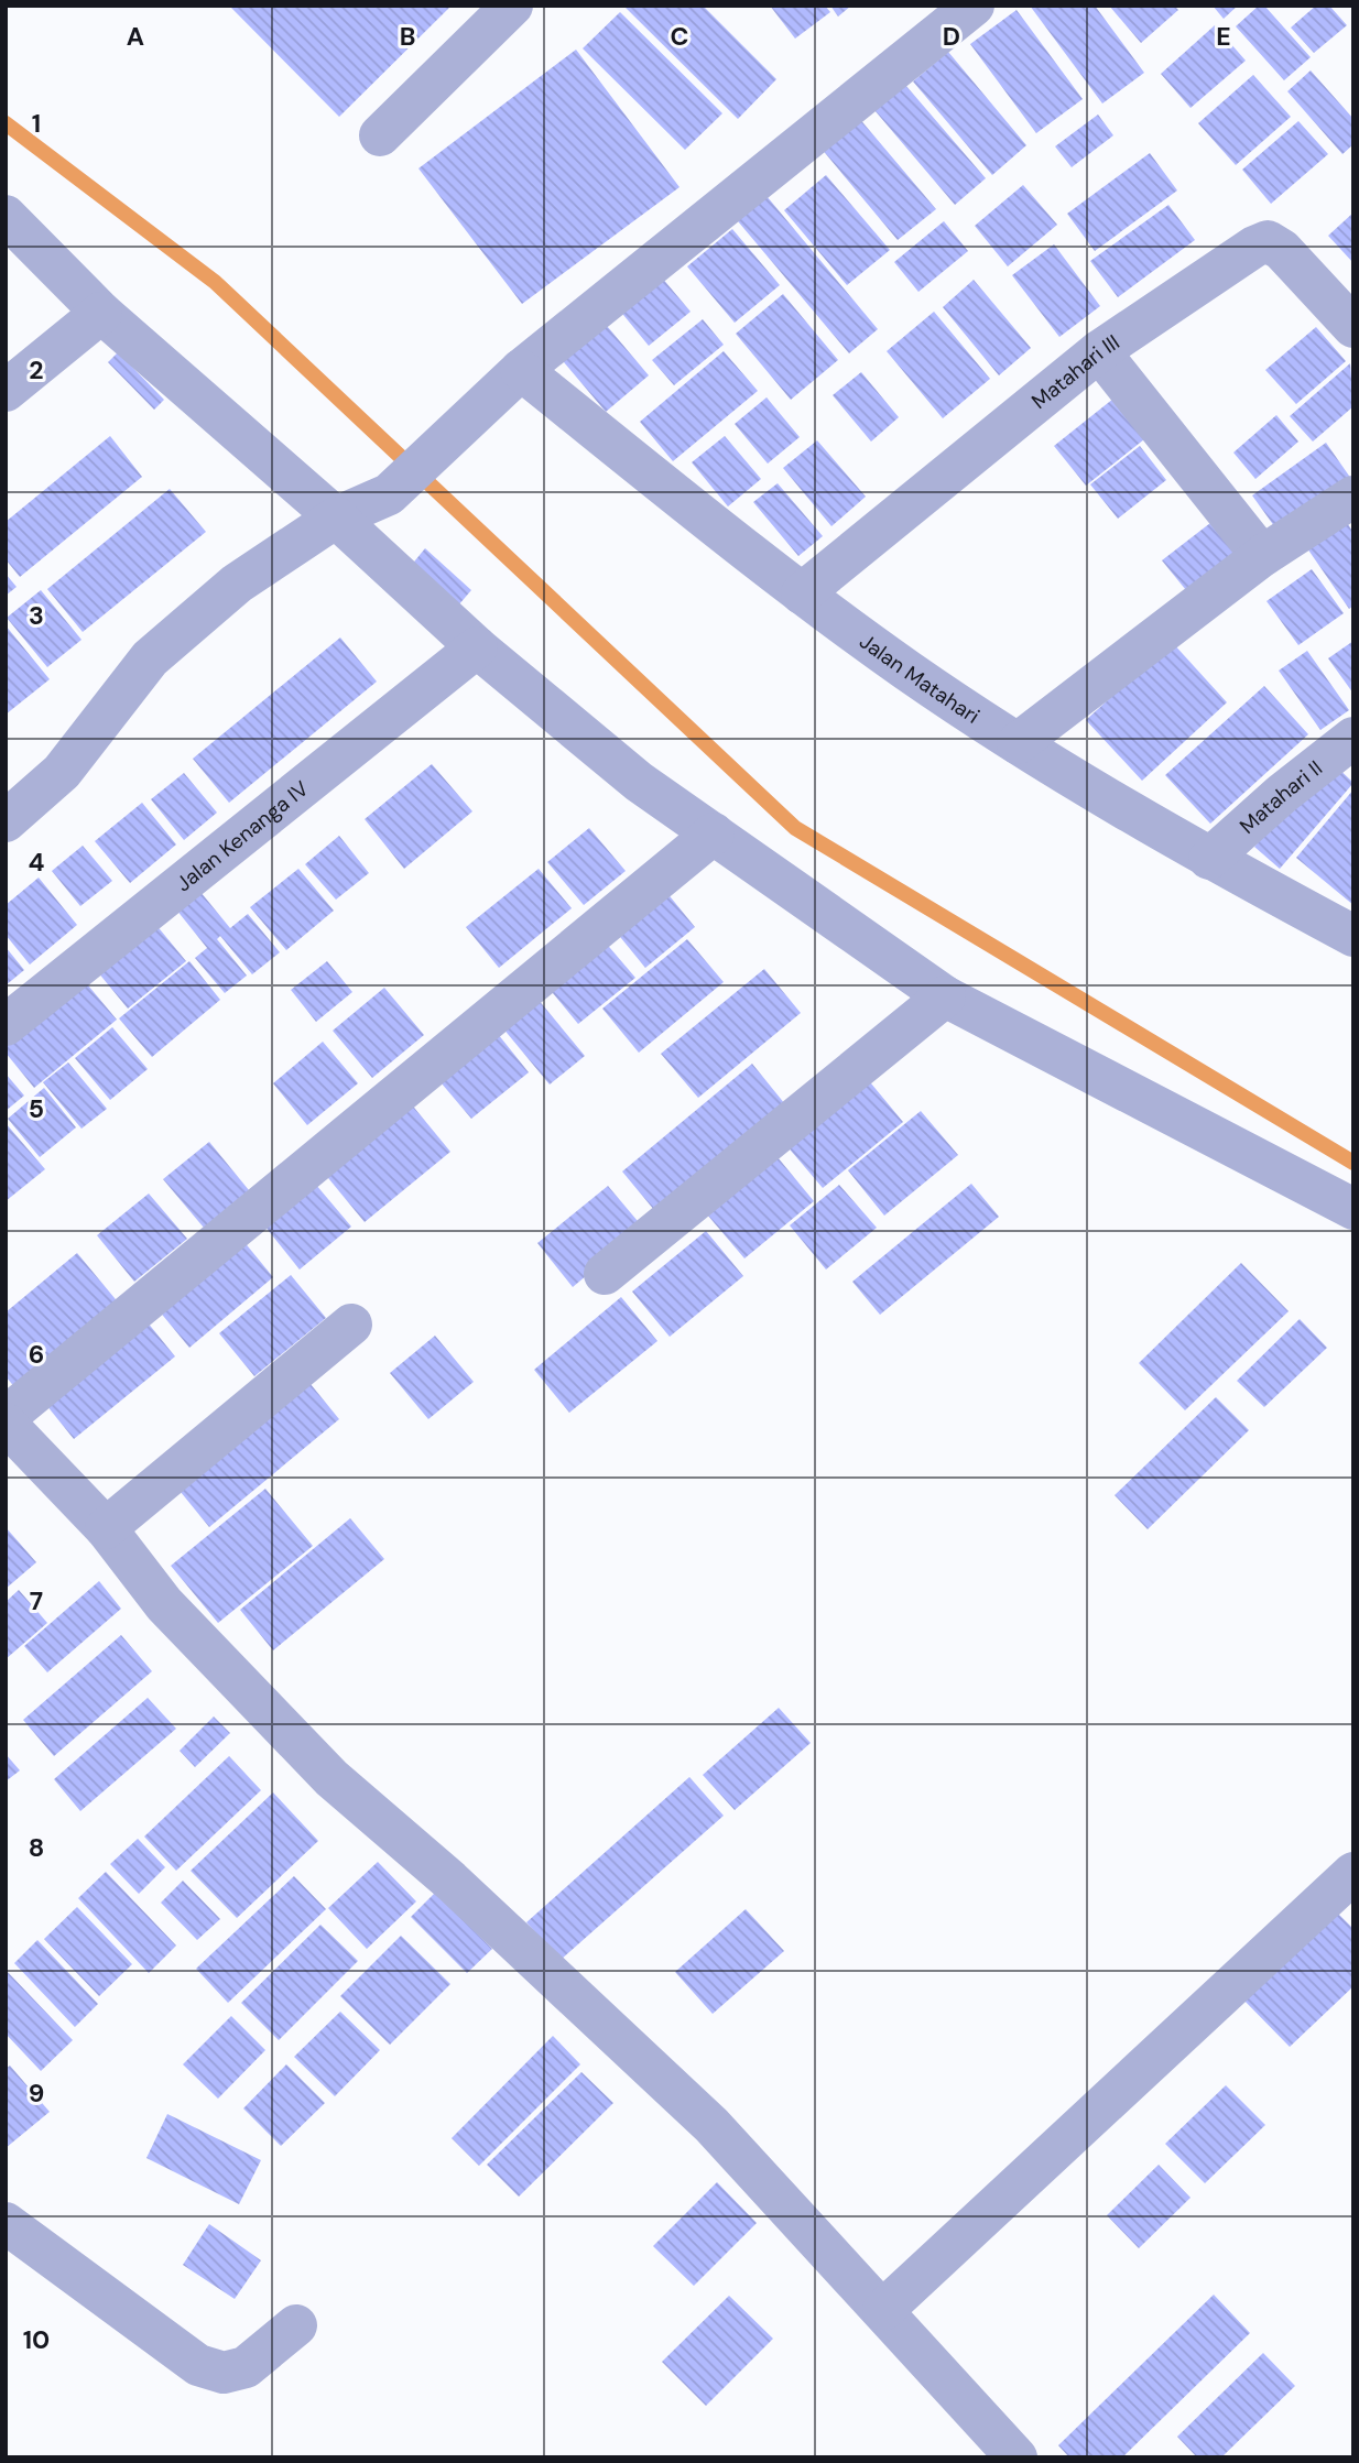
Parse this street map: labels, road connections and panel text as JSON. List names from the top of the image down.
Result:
{
  "streets": {
    "street": [
      "Matahari III",
      "Jalan Matahari",
      "Matahari II",
      "Jalan Kenanga IV"
    ]
  },
  "crossings": [
    ["Matahari III", "Jalan Matahari"],
    ["Jalan Matahari", "Matahari II"]
  ],
  "grid": {
    "columns": [
      "A",
      "B",
      "C",
      "D",
      "E"
    ],
    "rows": [
      "1",
      "2",
      "3",
      "4",
      "5",
      "6",
      "7",
      "8",
      "9",
      "10"
    ]
  }
}
